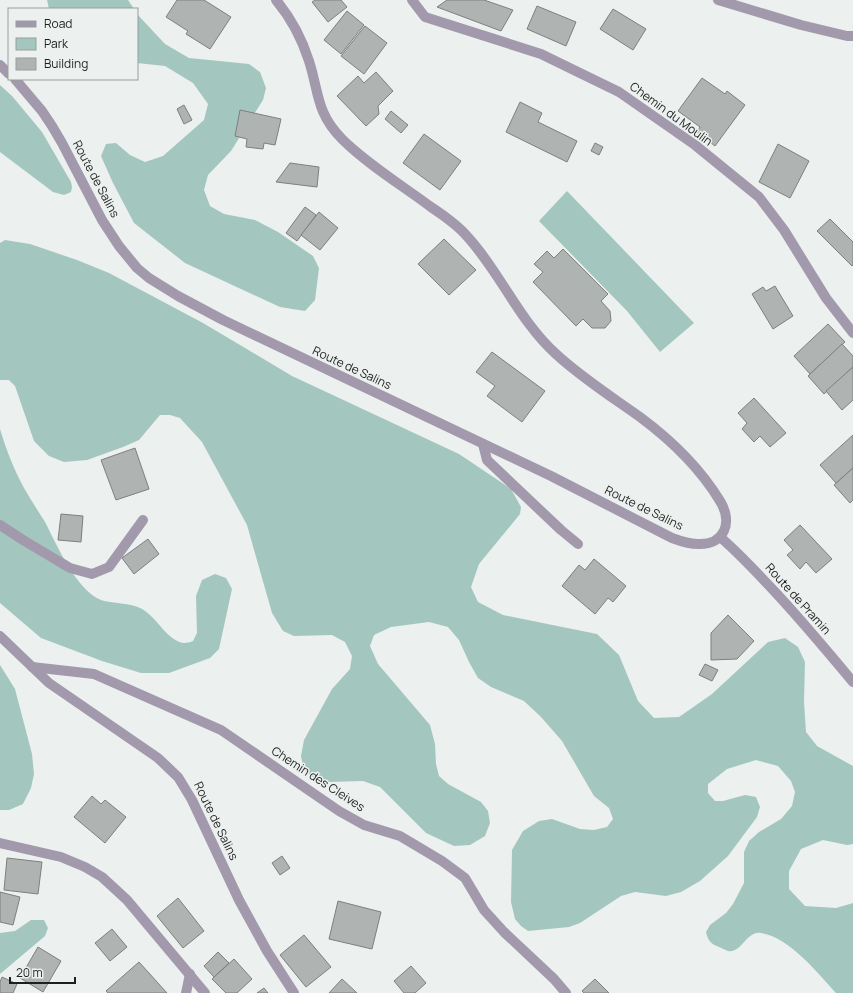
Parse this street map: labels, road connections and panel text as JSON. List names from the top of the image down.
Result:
{
  "streets": {
    "street": [
      "Chemin du Moulin",
      "Route de Salins",
      "Route de Pramin",
      "Chemin des Cleives"
    ]
  },
  "crossings": [
    ["Route de Salins", "Route de Pramin"],
    ["Route de Salins", "Chemin des Cleives"]
  ],
  "legend": ["Road", "Park", "Building"],
  "scale_bar": "20 m"
}
